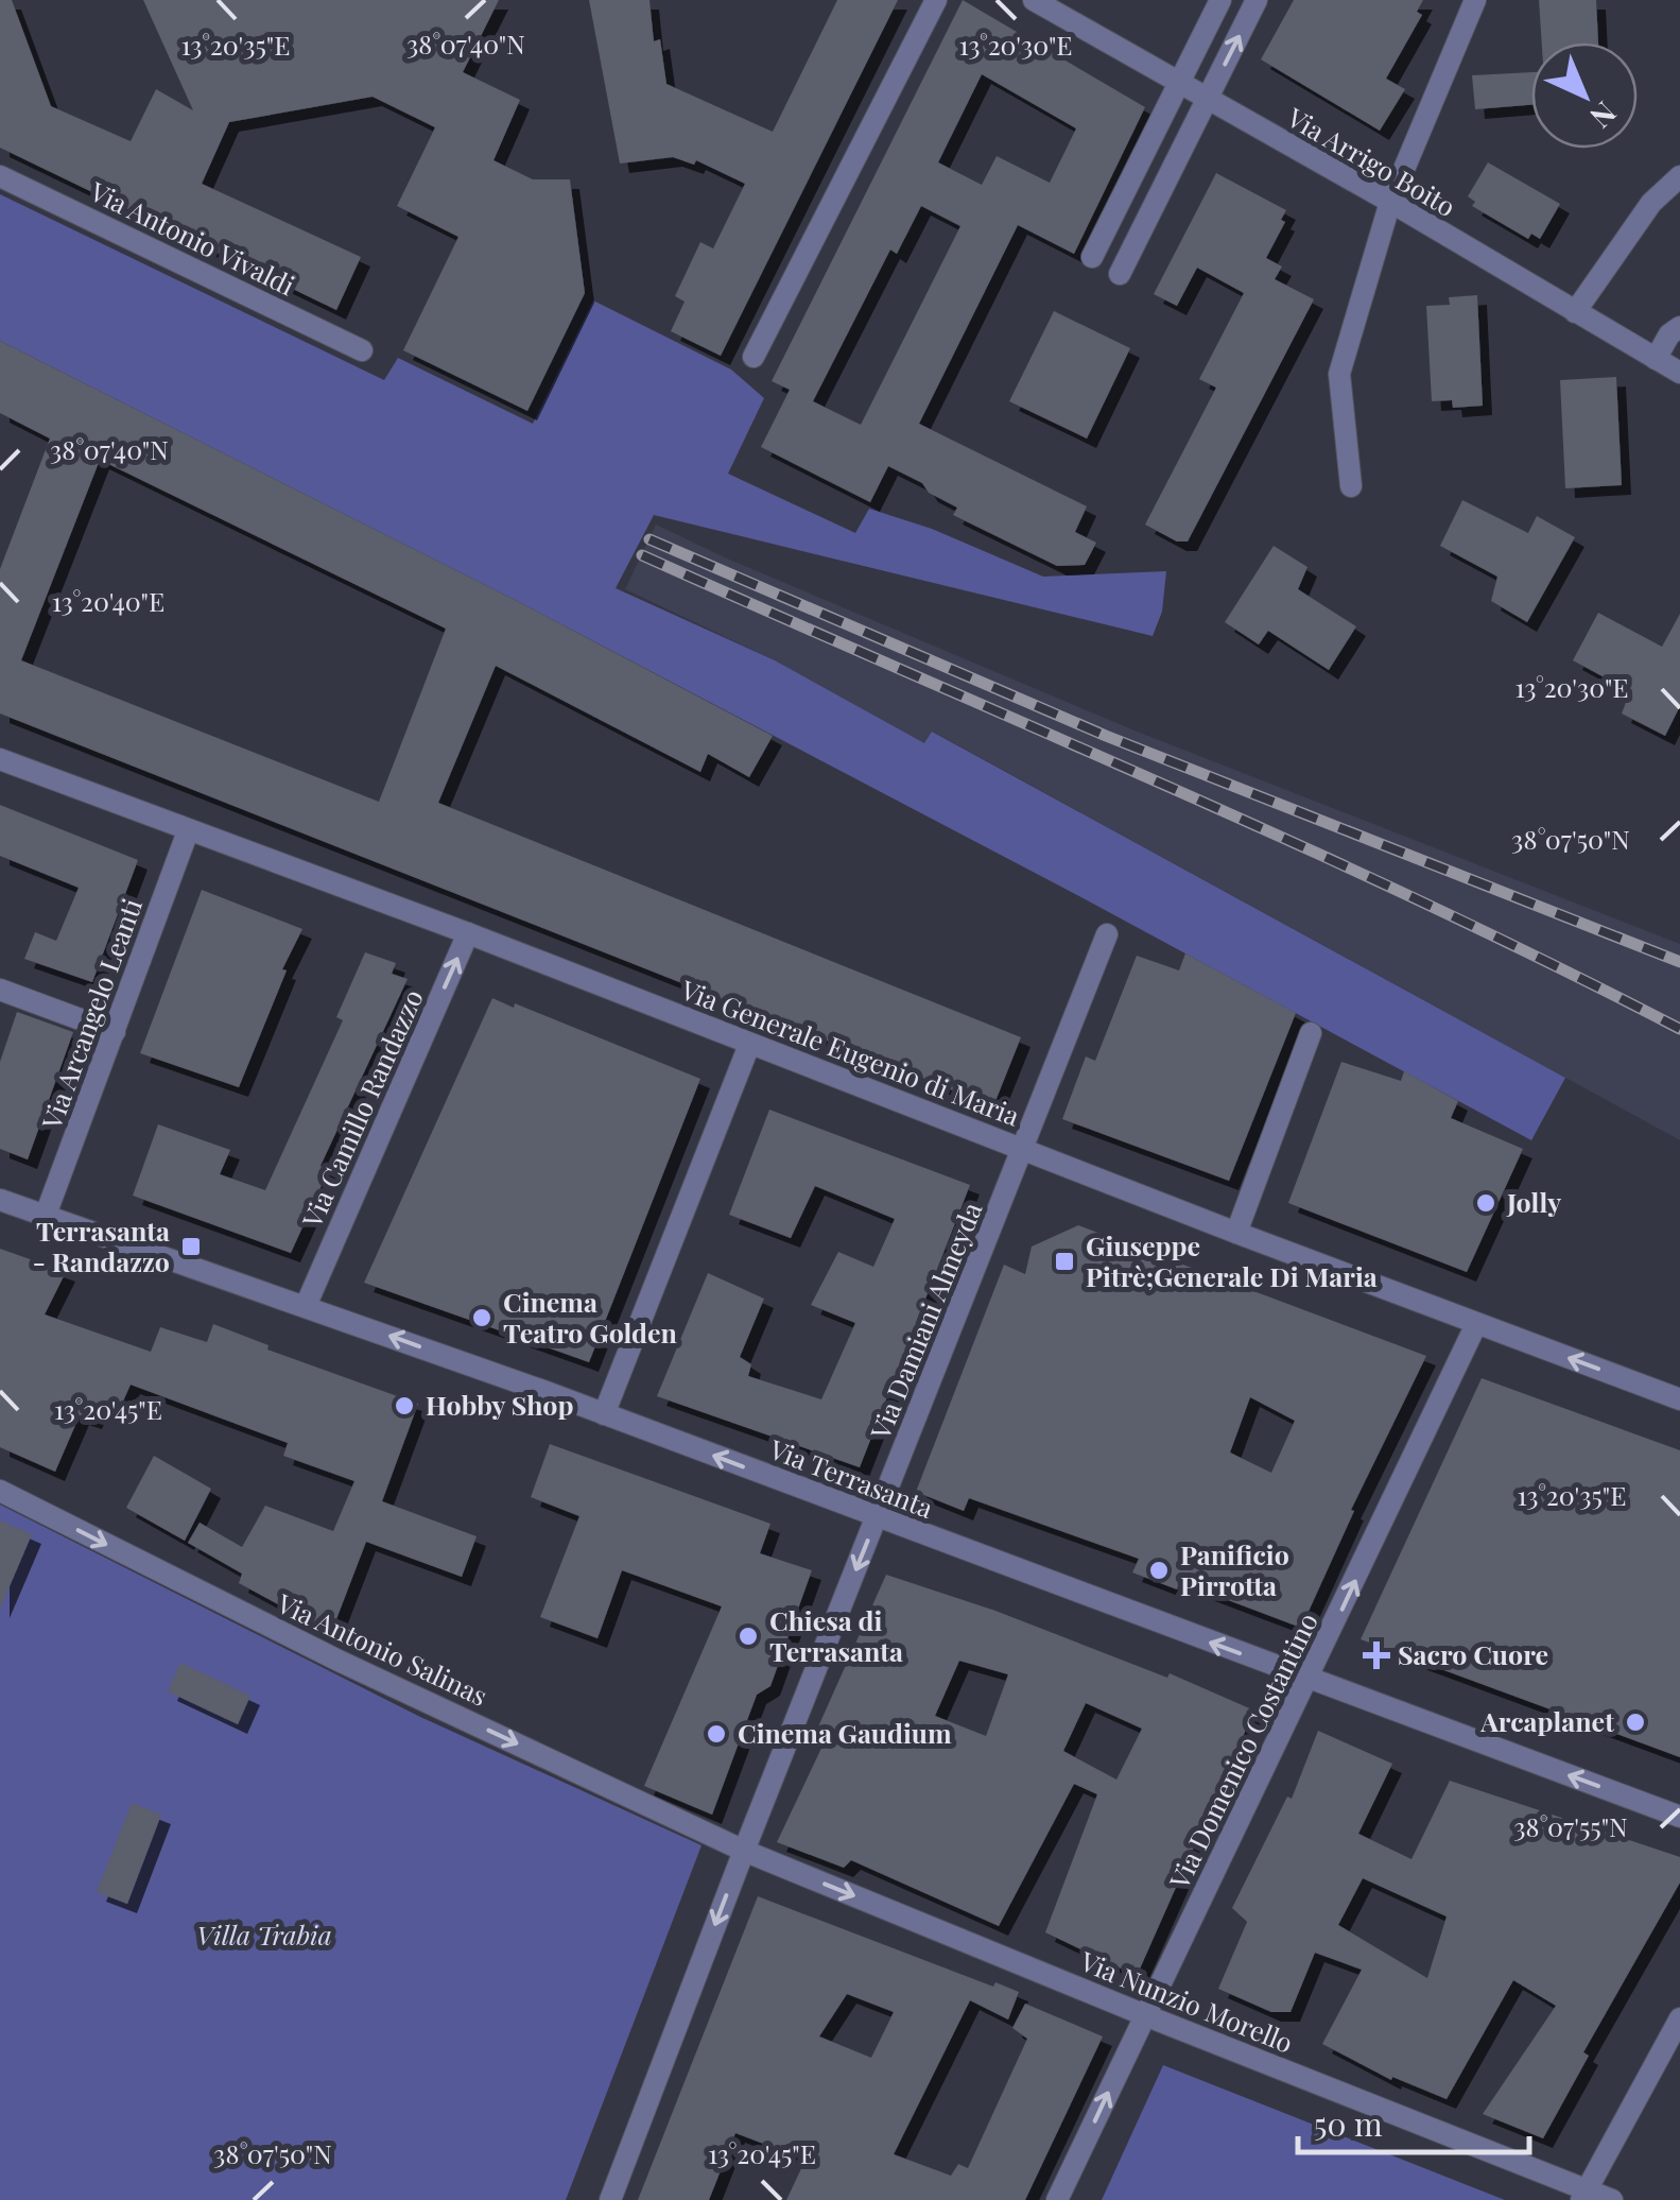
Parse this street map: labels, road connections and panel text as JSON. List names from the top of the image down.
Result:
{
  "streets": {
    "street": [
      "Via Arrigo Boito",
      "Via Antonio Vivaldi",
      "Via Arcangelo Leanti",
      "Via Generale Eugenio di Maria",
      "Via Camillo Randazzo",
      "Via Damiani Almeyda",
      "Via Terrasanta",
      "Via Antonio Salinas",
      "Via Domenico Costantino",
      "Via Nunzio Morello"
    ]
  },
  "crossings": [
    ["Via Arcangelo Leanti", "Via Generale Eugenio di Maria"],
    ["Via Arcangelo Leanti", "Via Terrasanta"],
    ["Via Generale Eugenio di Maria", "Via Camillo Randazzo"],
    ["Via Generale Eugenio di Maria", "Via Damiani Almeyda"],
    ["Via Generale Eugenio di Maria", "Via Domenico Costantino"],
    ["Via Camillo Randazzo", "Via Terrasanta"],
    ["Via Damiani Almeyda", "Via Terrasanta"],
    ["Via Damiani Almeyda", "Via Antonio Salinas"],
    ["Via Damiani Almeyda", "Via Nunzio Morello"],
    ["Via Terrasanta", "Via Domenico Costantino"],
    ["Via Antonio Salinas", "Via Nunzio Morello"],
    ["Via Domenico Costantino", "Via Nunzio Morello"]
  ],
  "one_way": [
    "Via Camillo Randazzo",
    "Via Damiani Almeyda",
    "Via Terrasanta",
    "Via Antonio Salinas",
    "Via Domenico Costantino",
    "Via Nunzio Morello"
  ],
  "parks": ["Villa Trabia"],
  "places": {
    "other": [
      "Jolly",
      "Cinema Teatro Golden",
      "Hobby Shop",
      "Panificio Pirrotta",
      "Chiesa di Terrasanta",
      "Arcaplanet",
      "Cinema Gaudium"
    ],
    "transit": ["Terrasanta - Randazzo", "Giuseppe Pitrè;Generale Di Maria"],
    "health": ["Sacro Cuore"]
  },
  "scale_bar": "50 m",
  "north": "bottom right",
  "coordinates": [
    "38°07'40\"N",
    "13°20'35\"E",
    "13°20'30\"E",
    "13°20'40\"E",
    "38°07'50\"N",
    "13°20'45\"E",
    "38°07'55\"N"
  ]
}
